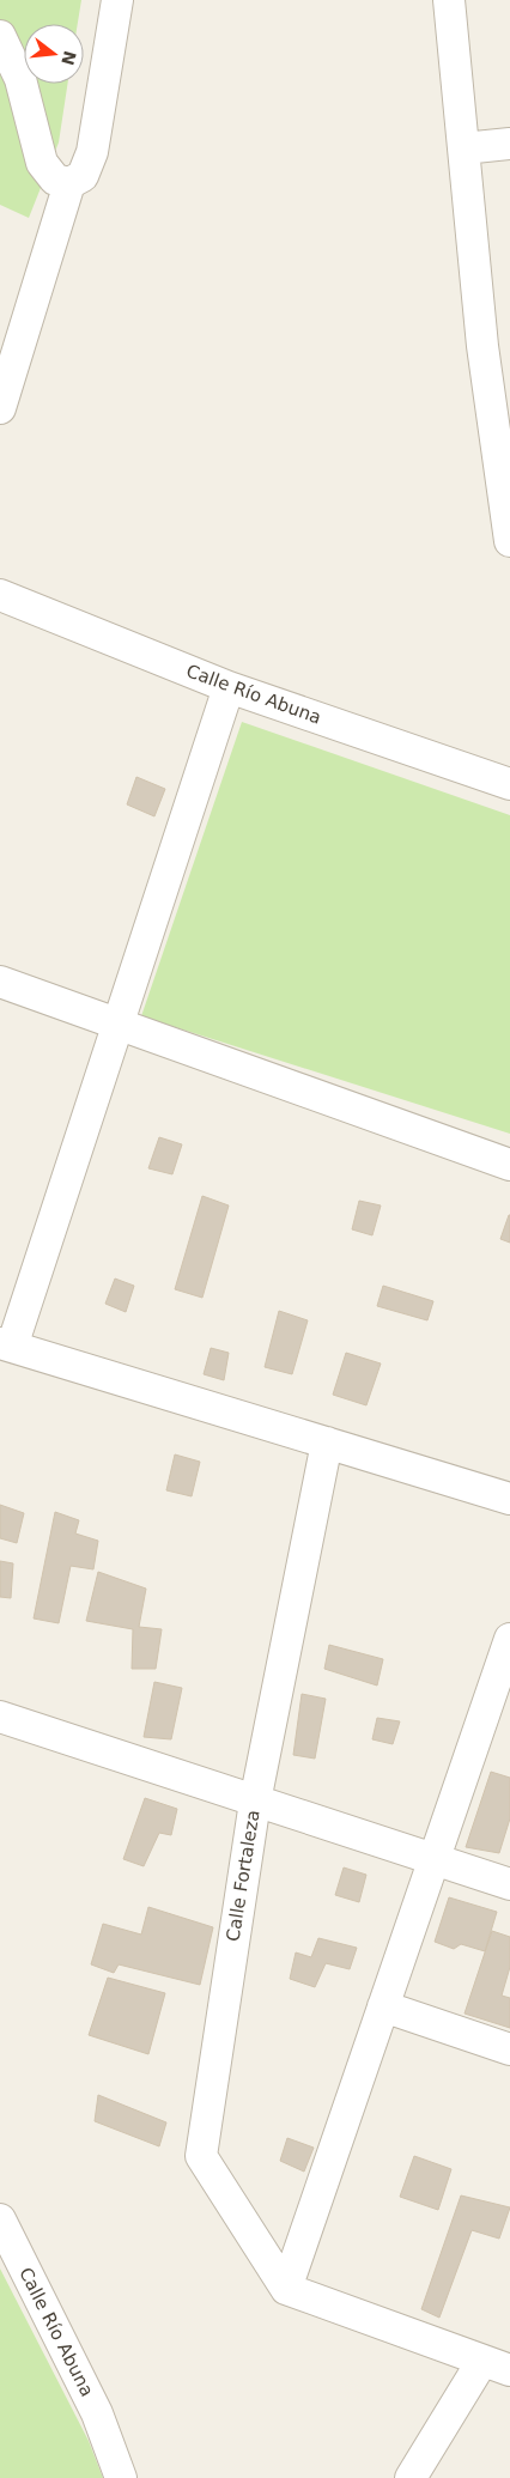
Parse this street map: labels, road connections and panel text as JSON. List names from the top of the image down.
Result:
{
  "streets": {
    "street": ["Calle Río Abuna", "Calle Fortaleza"]
  },
  "north": "right"
}
